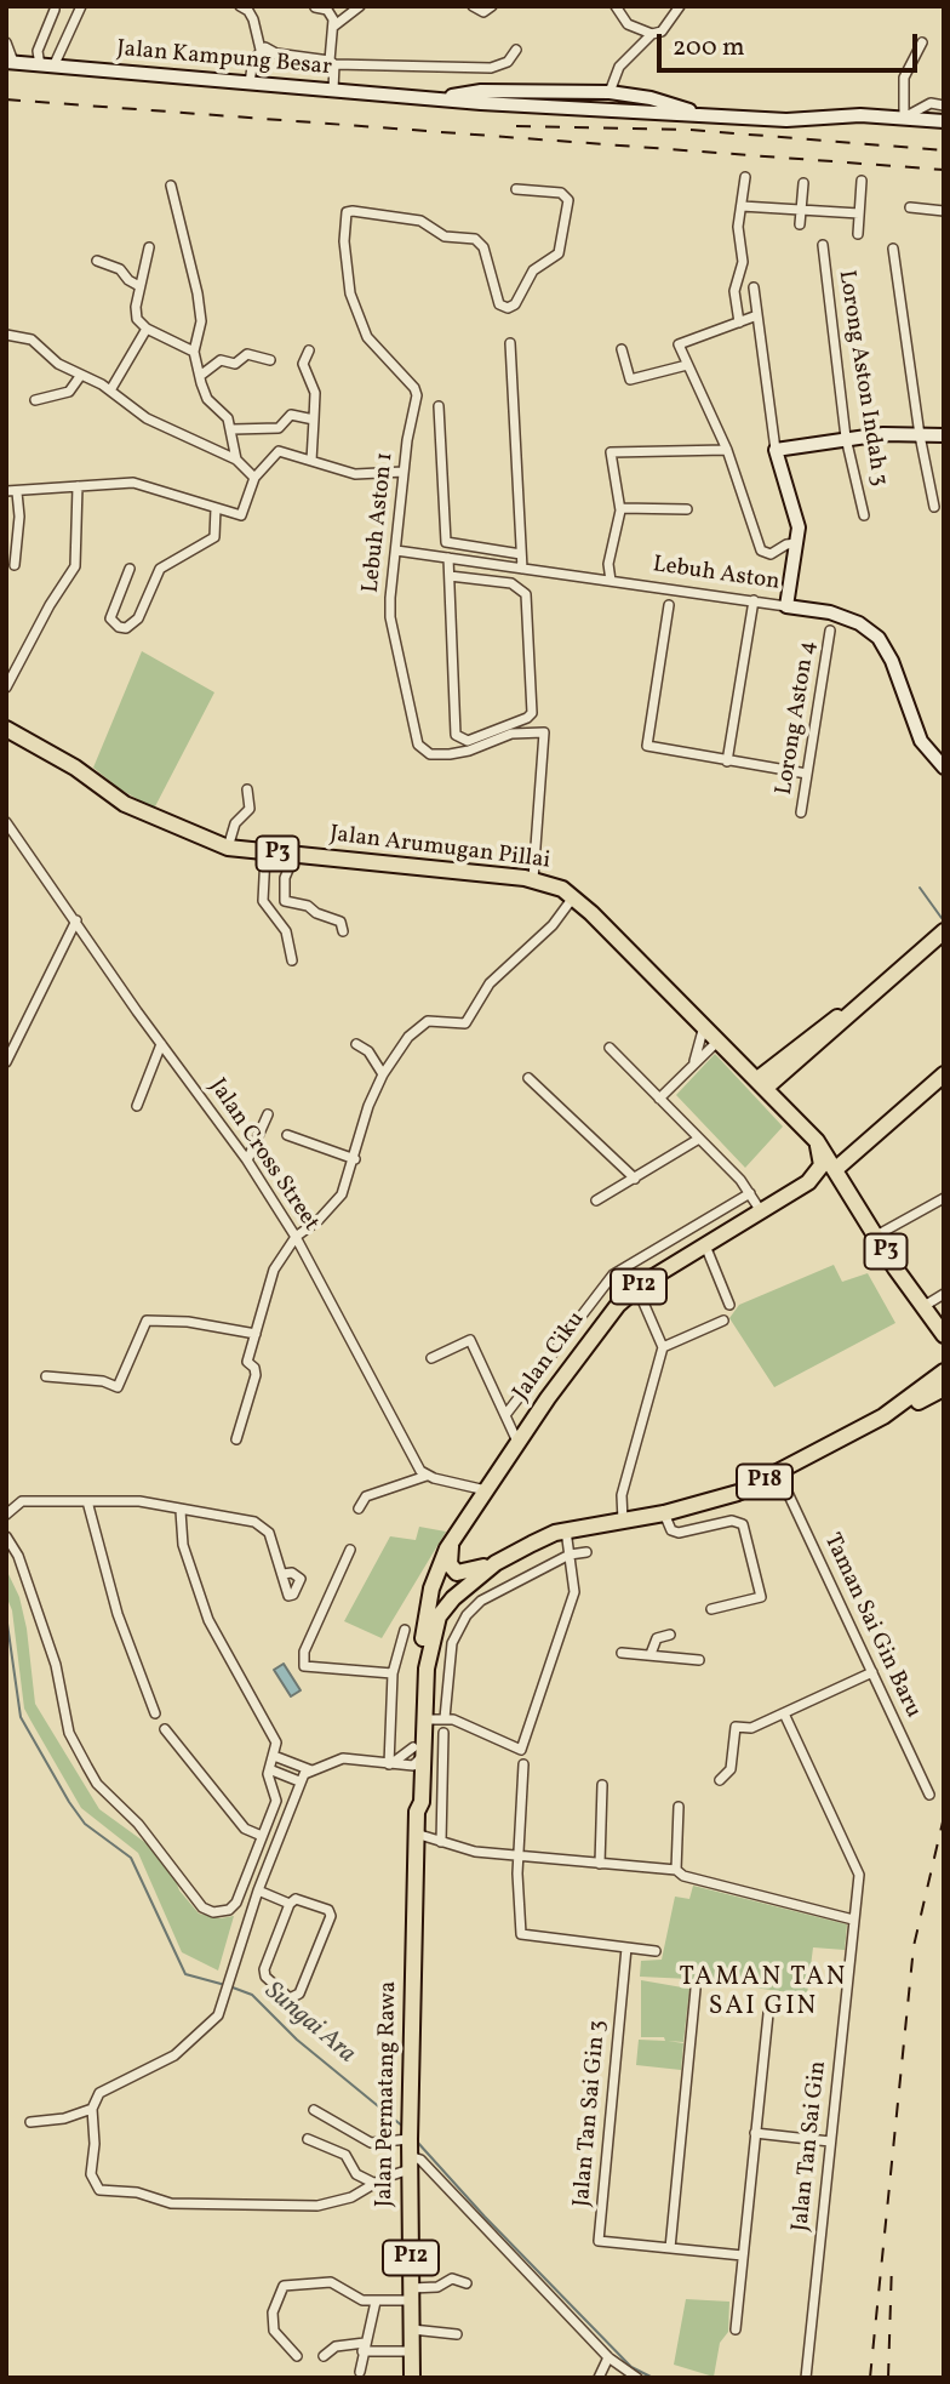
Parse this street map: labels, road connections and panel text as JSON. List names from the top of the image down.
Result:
{
  "streets": {
    "main road": [
      "Jalan Arumugan Pillai",
      "P3",
      "P12",
      "Jalan Ciku",
      "P18",
      "Jalan Permatang Rawa"
    ],
    "street": [
      "Jalan Kampung Besar",
      "Lorong Aston Indah 3",
      "Lebuh Aston 1",
      "Lebuh Aston",
      "Lorong Aston 4",
      "Jalan Cross Street",
      "Taman Sai Gin Baru",
      "Jalan Tan Sai Gin 3",
      "Jalan Tan Sai Gin"
    ]
  },
  "crossings": [
    ["Lebuh Aston 1", "Lebuh Aston"],
    ["Lebuh Aston 1", "Jalan Arumugan Pillai"],
    ["P12", "P18"],
    ["P12", "Jalan Permatang Rawa"],
    ["Jalan Ciku", "Jalan Permatang Rawa"],
    ["P18", "Taman Sai Gin Baru"]
  ],
  "districts": ["TAMAN TAN SAI GIN"],
  "water": ["Sungai Ara"],
  "scale_bar": "200 m"
}
